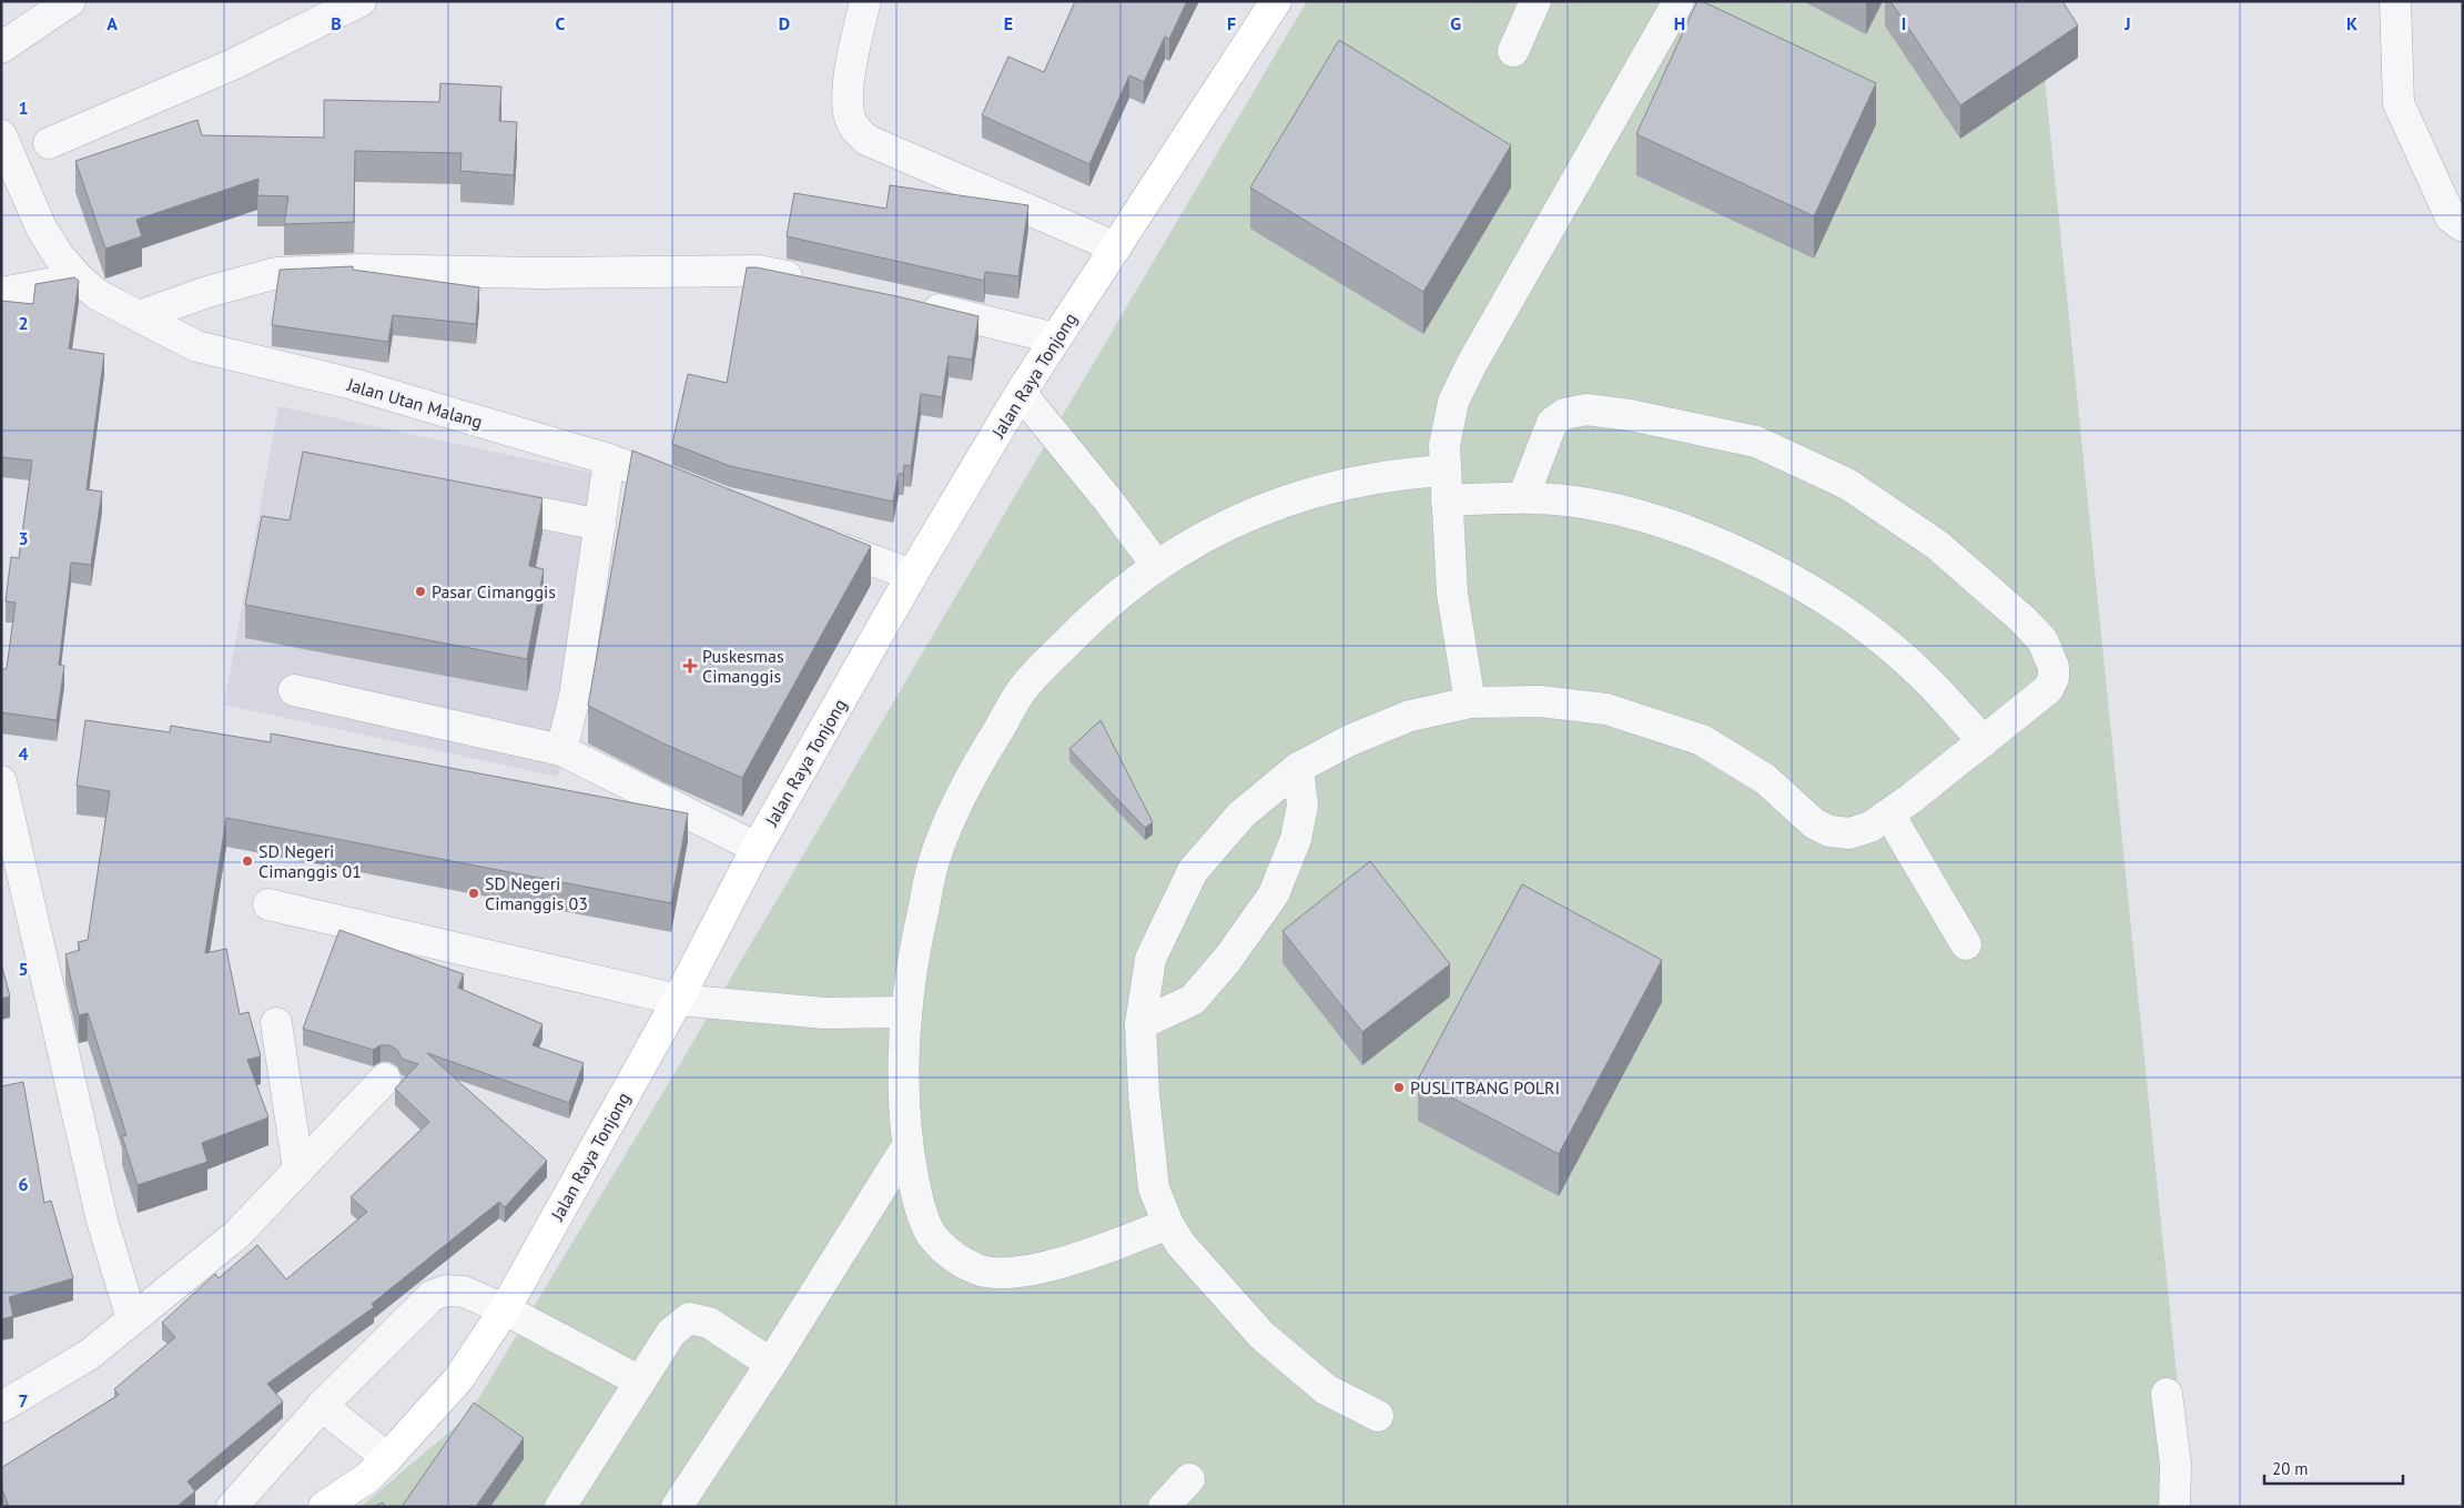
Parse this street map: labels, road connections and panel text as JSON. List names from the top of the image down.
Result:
{
  "streets": {
    "main road": ["Jalan Raya Tonjong"],
    "street": ["Jalan Utan Malang"]
  },
  "places": {
    "other": [
      "Pasar Cimanggis",
      "SD Negeri Cimanggis 01",
      "SD Negeri Cimanggis 03",
      "PUSLITBANG POLRI"
    ],
    "health": ["Puskesmas Cimanggis"]
  },
  "scale_bar": "20 m",
  "grid": {
    "columns": [
      "A",
      "B",
      "C",
      "D",
      "E",
      "F",
      "G",
      "H",
      "I",
      "J",
      "K"
    ],
    "rows": [
      "1",
      "2",
      "3",
      "4",
      "5",
      "6",
      "7"
    ]
  }
}
